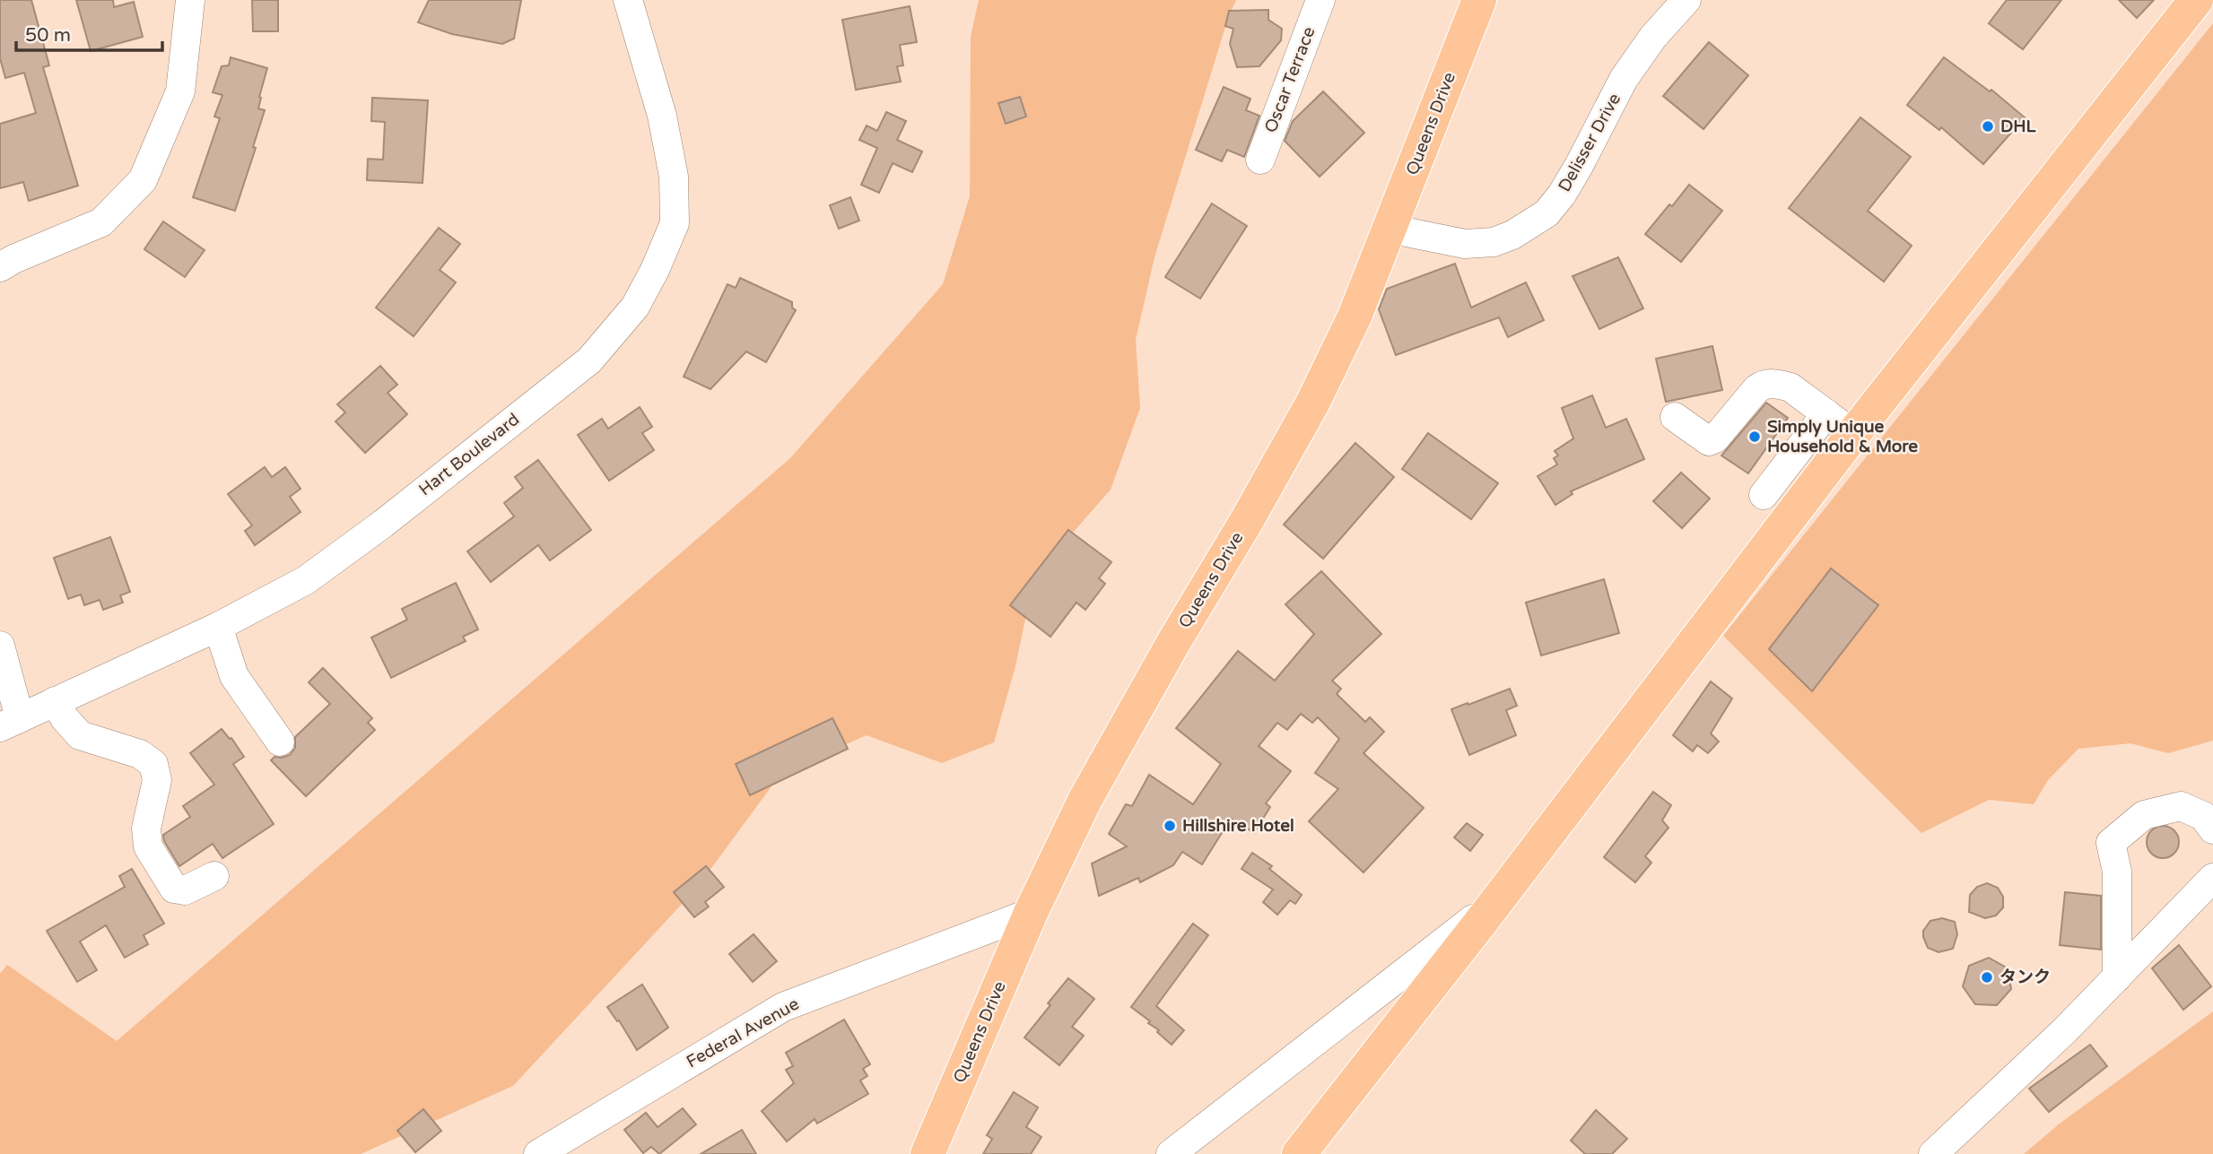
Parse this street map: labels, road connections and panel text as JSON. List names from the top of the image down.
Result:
{
  "streets": {
    "main road": ["Queens Drive"],
    "street": [
      "Oscar Terrace",
      "Delisser Drive",
      "Hart Boulevard",
      "Federal Avenue"
    ]
  },
  "crossings": [
    ["Queens Drive", "Delisser Drive"],
    ["Queens Drive", "Federal Avenue"]
  ],
  "places": [
    "DHL",
    "Simply Unique Household & More",
    "Hillshire Hotel",
    "タンク"
  ],
  "scale_bar": "50 m"
}
